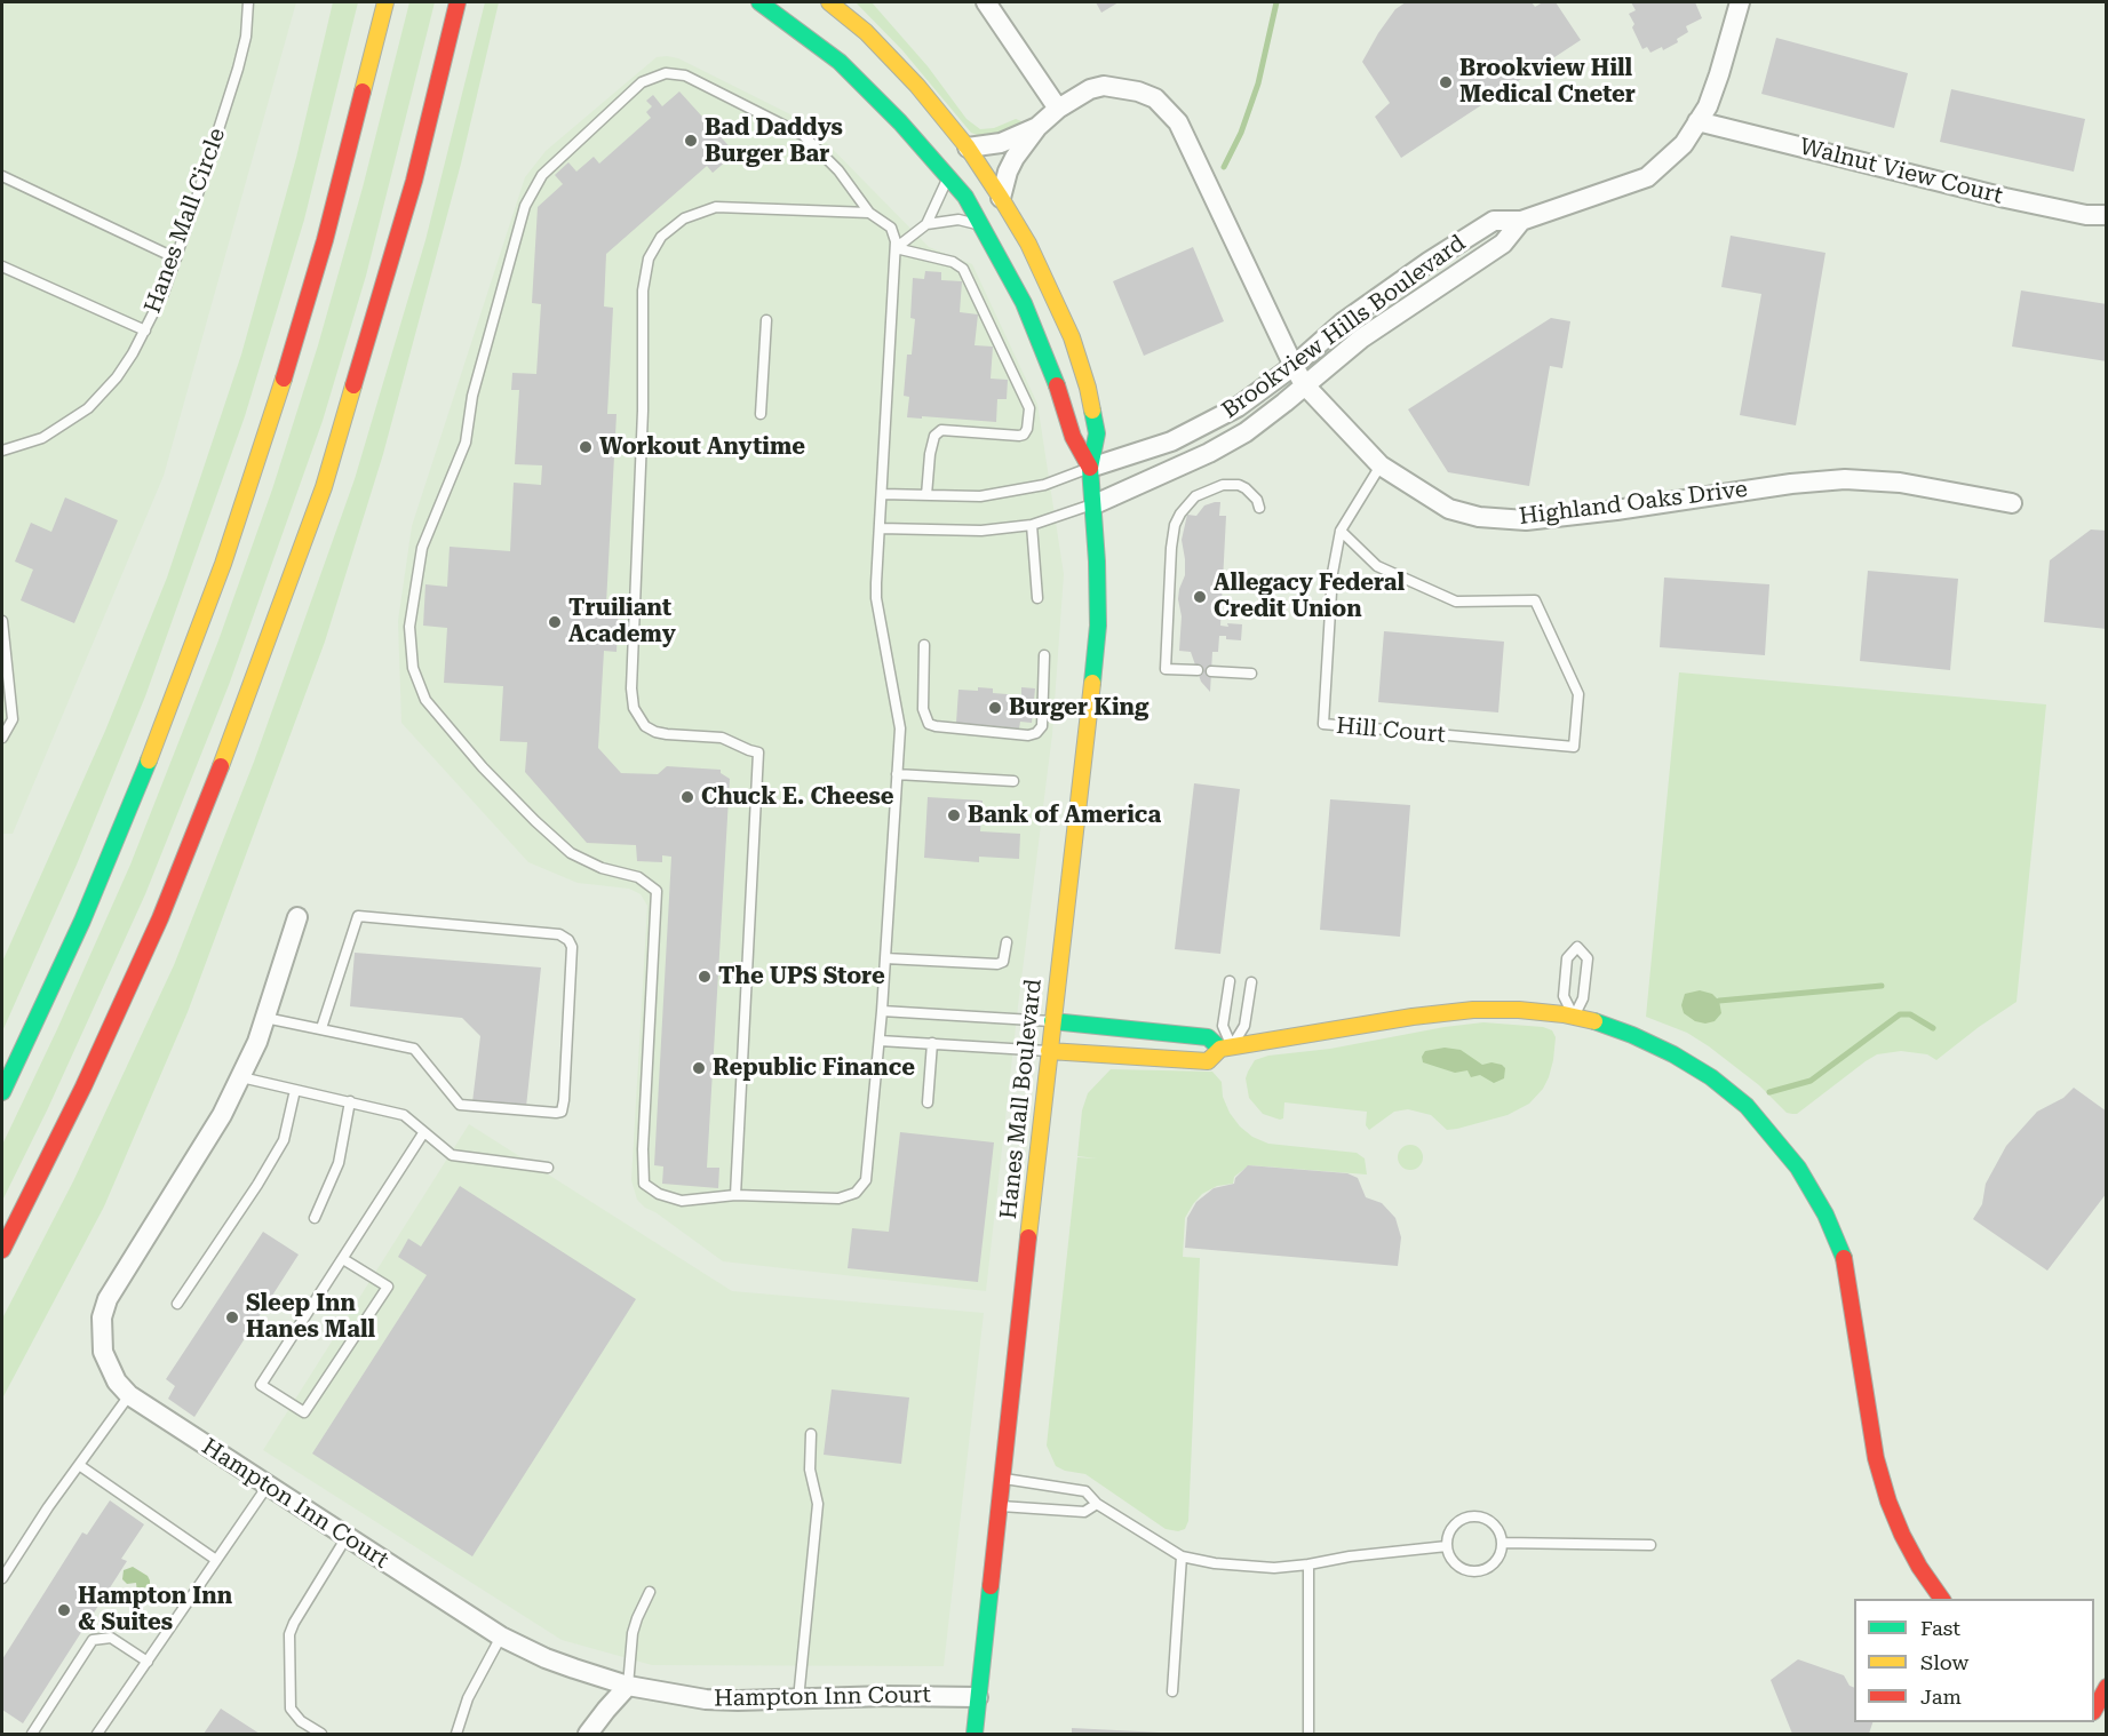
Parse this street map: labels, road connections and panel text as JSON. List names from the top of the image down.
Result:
{
  "streets": {
    "main road": ["Hanes Mall Boulevard"],
    "street": [
      "Walnut View Court",
      "Brookview Hills Boulevard",
      "Highland Oaks Drive",
      "Hampton Inn Court"
    ],
    "lane": ["Hanes Mall Circle", "Hill Court"]
  },
  "crossings": [
    ["Walnut View Court", "Brookview Hills Boulevard"],
    ["Brookview Hills Boulevard", "Highland Oaks Drive"],
    ["Brookview Hills Boulevard", "Hanes Mall Boulevard"],
    ["Highland Oaks Drive", "Hill Court"],
    ["Highland Oaks Drive", "Hanes Mall Boulevard"],
    ["Hanes Mall Boulevard", "Hampton Inn Court"]
  ],
  "places": [
    "Brookview Hill Medical Cneter",
    "Bad Daddys Burger Bar",
    "Workout Anytime",
    "Allegacy Federal Credit Union",
    "Truiliant Academy",
    "Burger King",
    "Chuck E. Cheese",
    "Bank of America",
    "The UPS Store",
    "Republic Finance",
    "Sleep Inn Hanes Mall",
    "Hampton Inn & Suites"
  ],
  "legend": ["Fast", "Slow", "Jam"]
}
